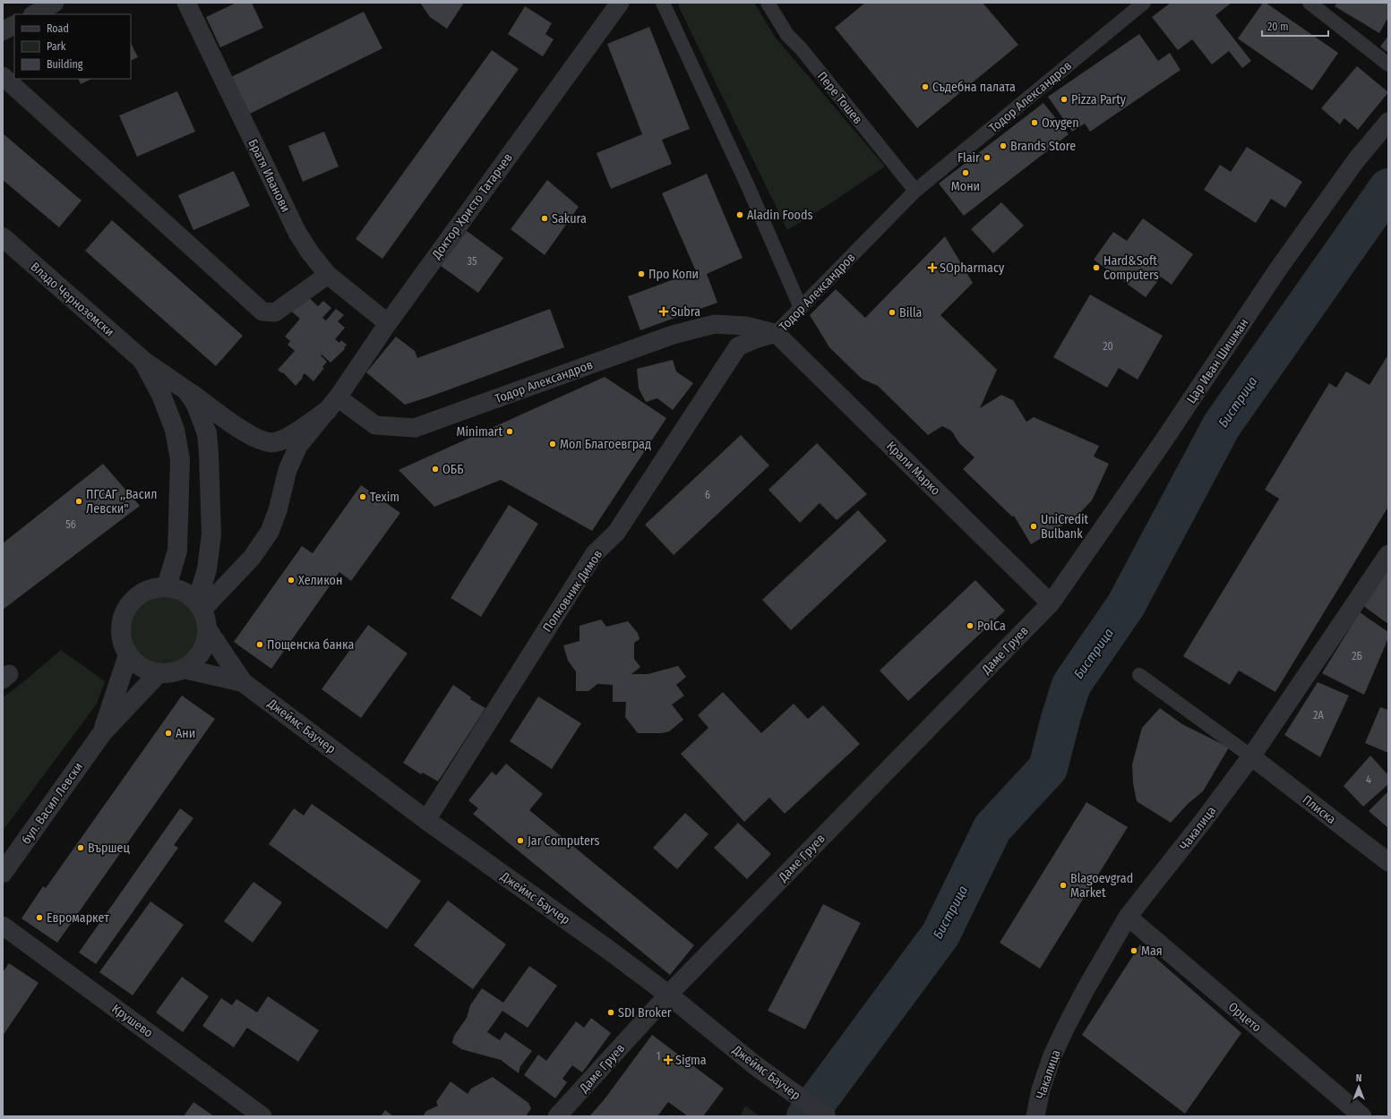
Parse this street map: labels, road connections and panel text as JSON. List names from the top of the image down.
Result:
{
  "streets": {
    "street": [
      "Тодор Александров",
      "Пере Тошев",
      "Братя Иванови",
      "Доктор Христо Татарчев",
      "Владо Черноземски",
      "Цар Иван Шишман",
      "Крали Марко",
      "Полковник Димов",
      "Даме Груев",
      "Джеймс Баучер",
      "бул. Васил Левски",
      "Плиска",
      "Чакалица",
      "Орцето",
      "Крушево"
    ]
  },
  "crossings": [
    ["Тодор Александров", "Пере Тошев"],
    ["Тодор Александров", "Доктор Христо Татарчев"],
    ["Тодор Александров", "Крали Марко"],
    ["Тодор Александров", "Полковник Димов"],
    ["Братя Иванови", "Доктор Христо Татарчев"],
    ["Цар Иван Шишман", "Крали Марко"],
    ["Цар Иван Шишман", "Даме Груев"],
    ["Крали Марко", "Полковник Димов"],
    ["Крали Марко", "Даме Груев"],
    ["Полковник Димов", "Джеймс Баучер"],
    ["Даме Груев", "Джеймс Баучер"],
    ["Плиска", "Чакалица"],
    ["Чакалица", "Орцето"]
  ],
  "water": ["Бистрица"],
  "places": {
    "other": [
      "Съдебна палата",
      "Pizza Party",
      "Oxygen",
      "Brands Store",
      "Flair",
      "Мони",
      "Aladin Foods",
      "Sakura",
      "Hard&Soft Computers",
      "Про Копи",
      "Billa",
      "Minimart",
      "Мол Благоевград",
      "ОББ",
      "Texim",
      "ПГСАГ ,,Васил Левски\"",
      "UniCredit Bulbank",
      "Хеликон",
      "PolCa",
      "Пощенска банка",
      "Ани",
      "Jar Computers",
      "Вършец",
      "Blagoevgrad Market",
      "Евромаркет",
      "Мая",
      "SDI Broker"
    ],
    "health": ["SOpharmacy", "Subra", "Sigma"]
  },
  "house_numbers": [
    "35",
    "20",
    "6",
    "56",
    "2Б",
    "2А",
    "4",
    "1"
  ],
  "legend": ["Road", "Park", "Building"],
  "scale_bar": "20 m",
  "north": "top"
}
